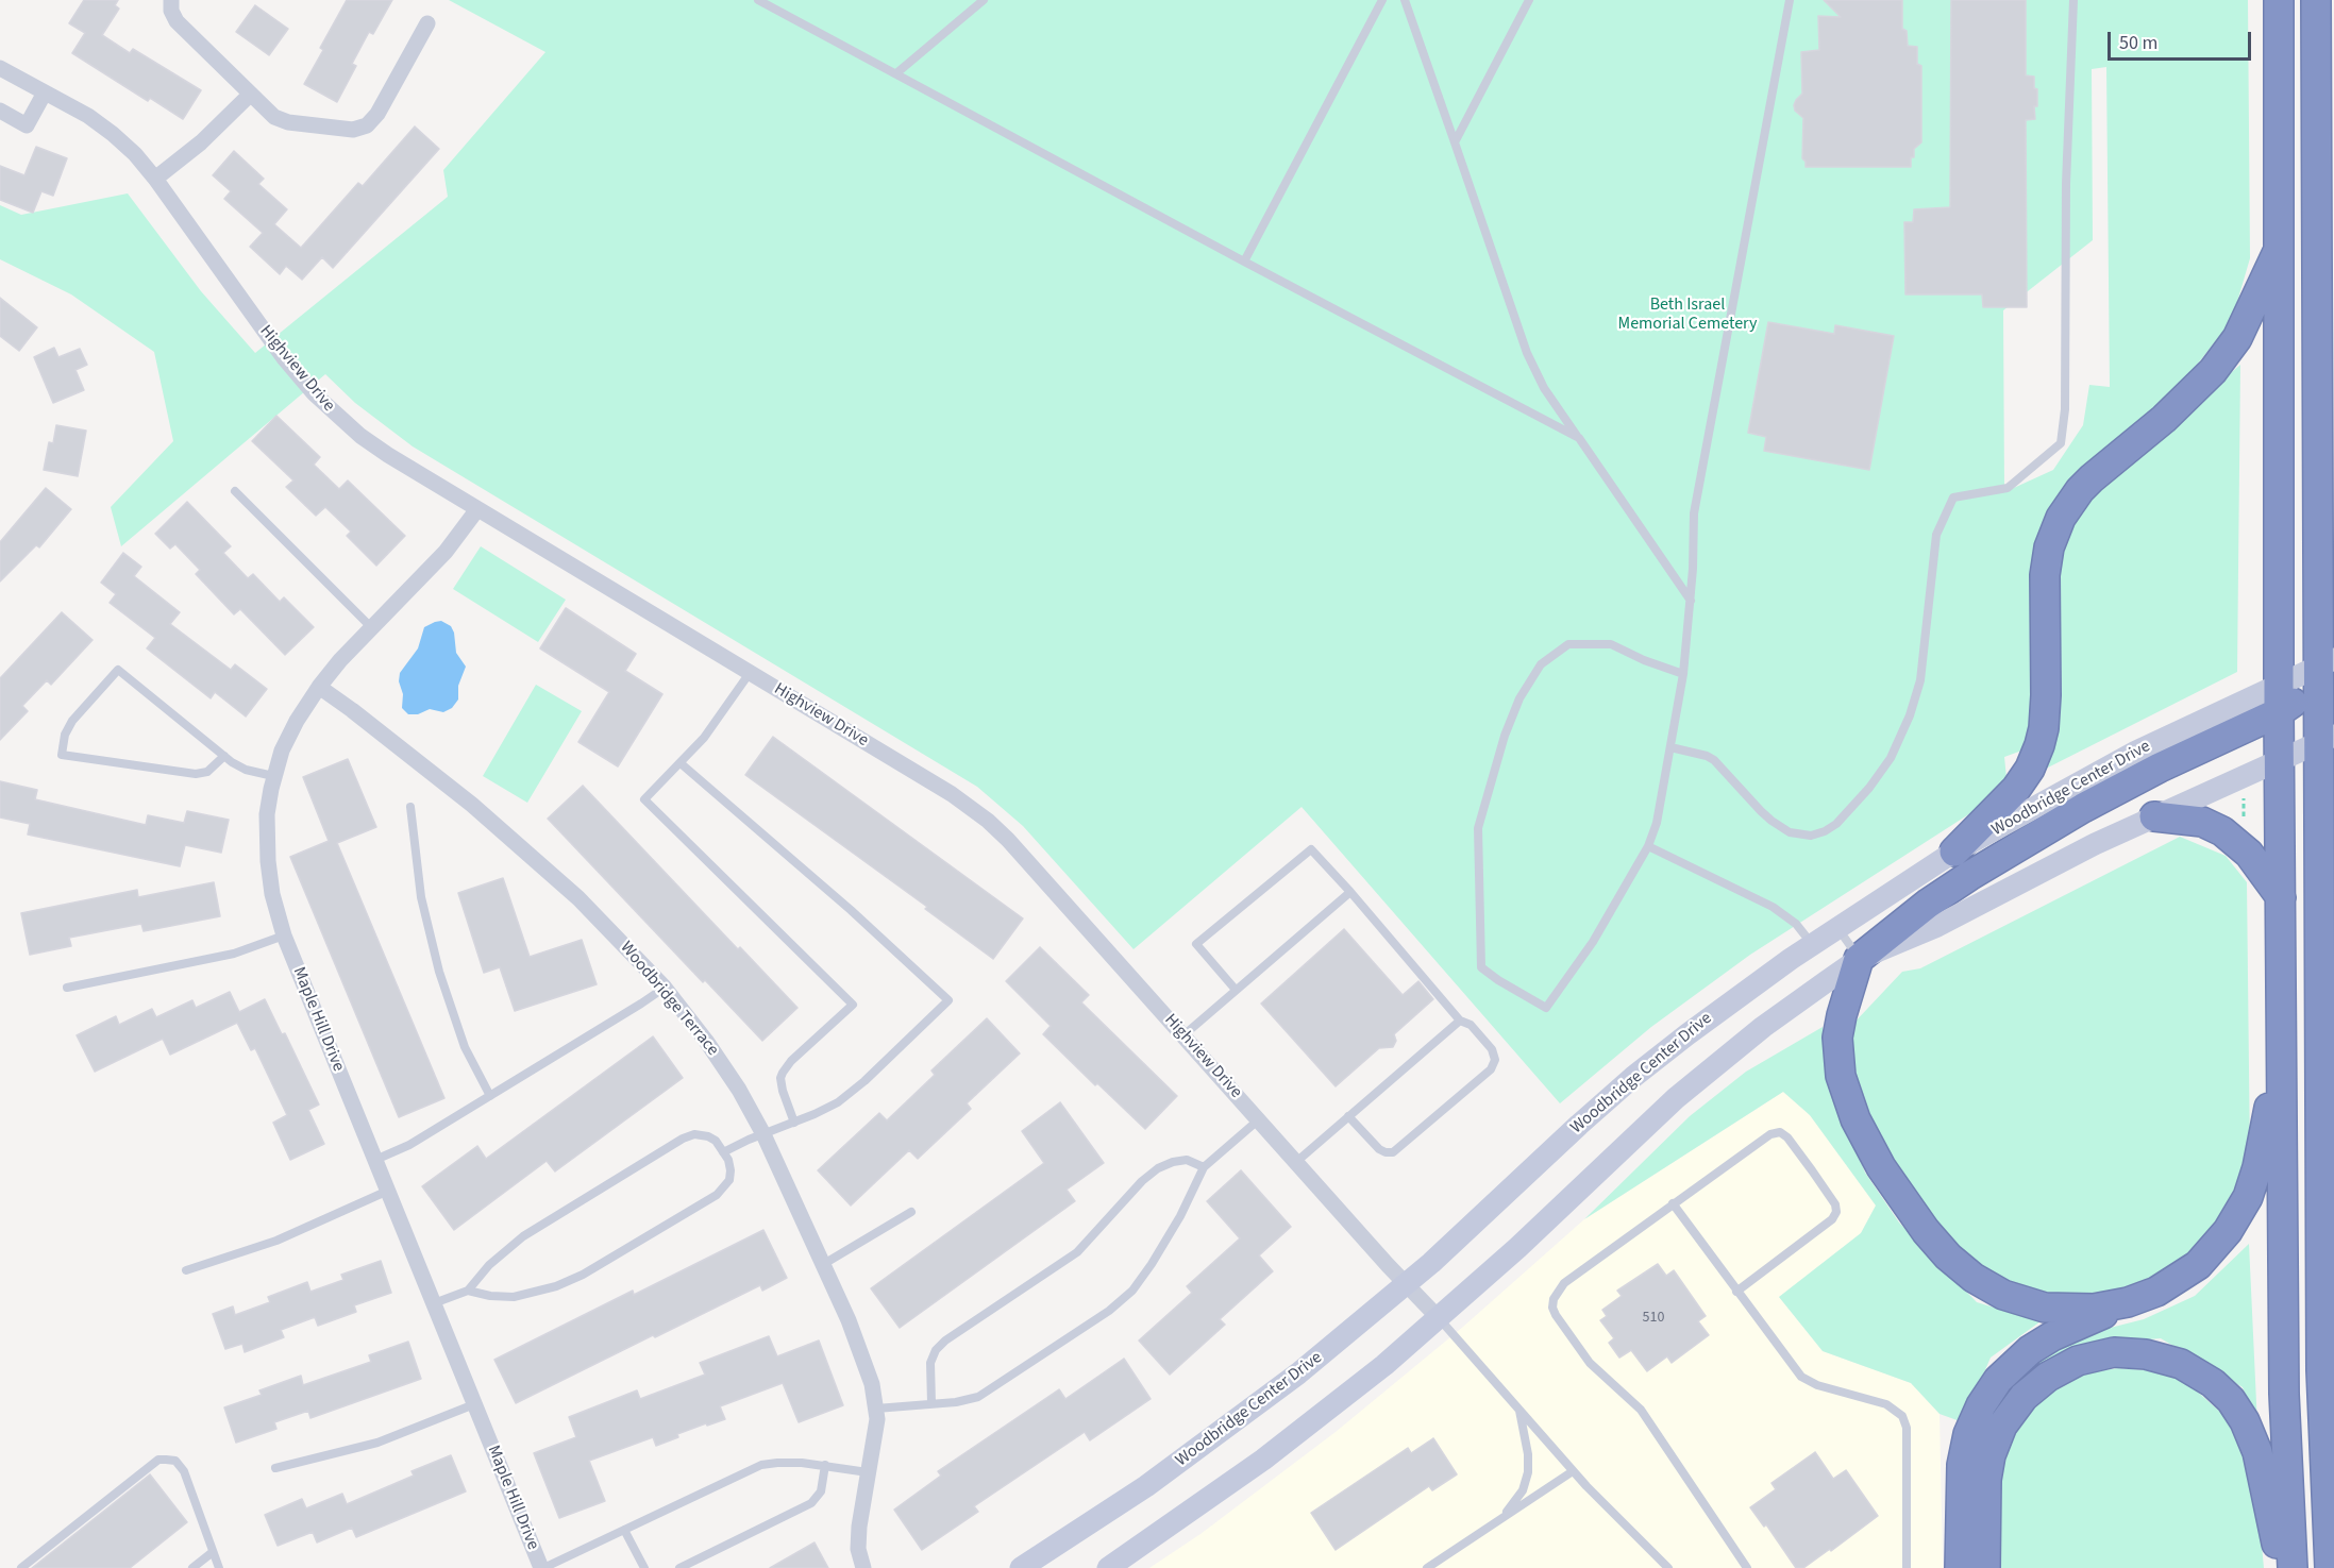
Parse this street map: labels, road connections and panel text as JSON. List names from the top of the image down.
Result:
{
  "streets": {
    "street": [
      "Highview Drive",
      "Woodbridge Center Drive",
      "Woodbridge Terrace",
      "Maple Hill Drive"
    ]
  },
  "crossings": [
    ["Highview Drive", "Woodbridge Center Drive"],
    ["Highview Drive", "Maple Hill Drive"],
    ["Woodbridge Terrace", "Maple Hill Drive"]
  ],
  "parks": ["Beth Israel Memorial Cemetery"],
  "house_numbers": ["510"],
  "scale_bar": "50 m"
}
